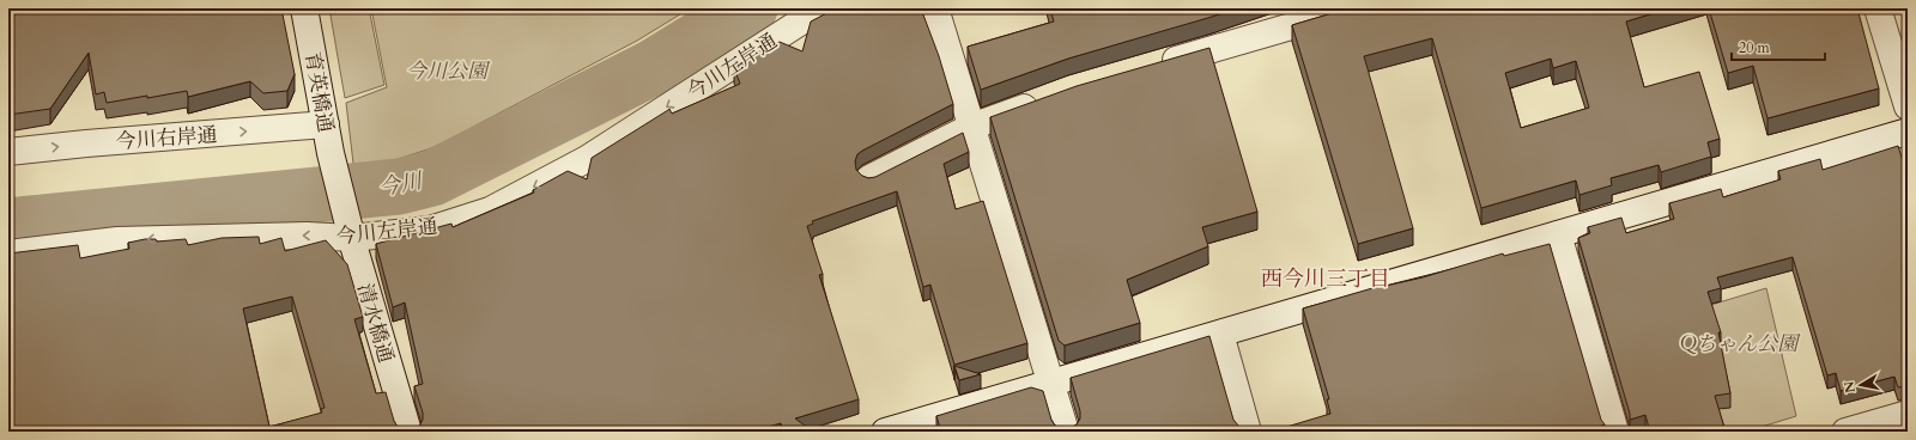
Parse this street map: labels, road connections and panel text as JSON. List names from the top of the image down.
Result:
{
  "streets": {
    "street": [
      "今川左岸通",
      "育英橋通",
      "今川右岸通",
      "清水橋通"
    ]
  },
  "crossings": [
    ["今川左岸通", "育英橋通"],
    ["今川左岸通", "清水橋通"],
    ["育英橋通", "今川右岸通"],
    ["育英橋通", "清水橋通"]
  ],
  "one_way": ["今川左岸通", "今川右岸通"],
  "districts": ["西今川三丁目"],
  "water": ["今川"],
  "parks": ["今川公園", "Qちゃん公園"],
  "scale_bar": "20 m",
  "north": "left"
}
